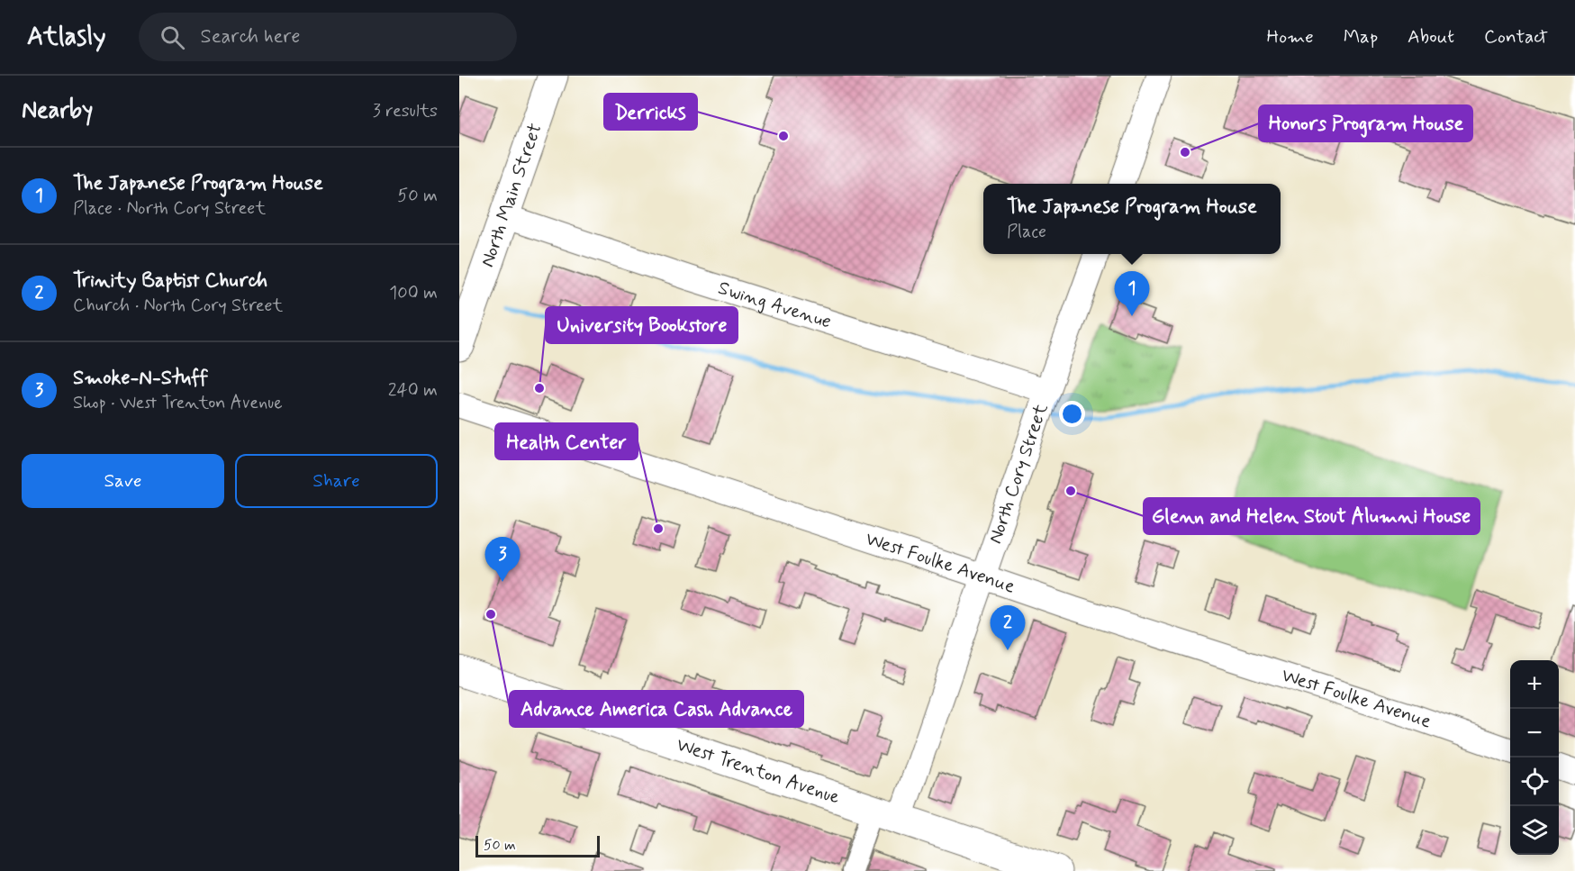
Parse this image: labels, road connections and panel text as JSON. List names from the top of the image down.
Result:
{
  "streets": {
    "main road": ["North Main Street", "West Trenton Avenue"],
    "street": ["Swing Avenue", "North Cory Street", "West Foulke Avenue"]
  },
  "crossings": [
    ["North Main Street", "Swing Avenue"],
    ["Swing Avenue", "North Cory Street"],
    ["North Cory Street", "West Foulke Avenue"],
    ["North Cory Street", "West Trenton Avenue"]
  ],
  "places": [
    "Derricks",
    "Honors Program House",
    "University Bookstore",
    "Glenn and Helen Stout Alumni House",
    "Health Center",
    "Advance America Cash Advance"
  ],
  "scale_bar": "50 m",
  "page": {
    "header": "Atlasly",
    "search": "Search here",
    "nav": [
      "Home",
      "Map",
      "About",
      "Contact"
    ],
    "heading": ["Nearby", "3 results"],
    "list": [
      {
        "mark": "1",
        "name": "The Japanese Program House",
        "note": "Place · North Cory Street",
        "value": "50 m"
      },
      {
        "mark": "2",
        "name": "Trinity Baptist Church",
        "note": "Church · North Cory Street",
        "value": "100 m"
      },
      {
        "mark": "3",
        "name": "Smoke-N-Stuff",
        "note": "Shop · West Trenton Avenue",
        "value": "240 m"
      }
    ],
    "popup": ["The Japanese Program House", "Place"],
    "pins": ["1", "3", "2"],
    "buttons": ["Save", "Share"],
    "map_buttons": ["+", "−"],
    "scale": "50 m"
  }
}
